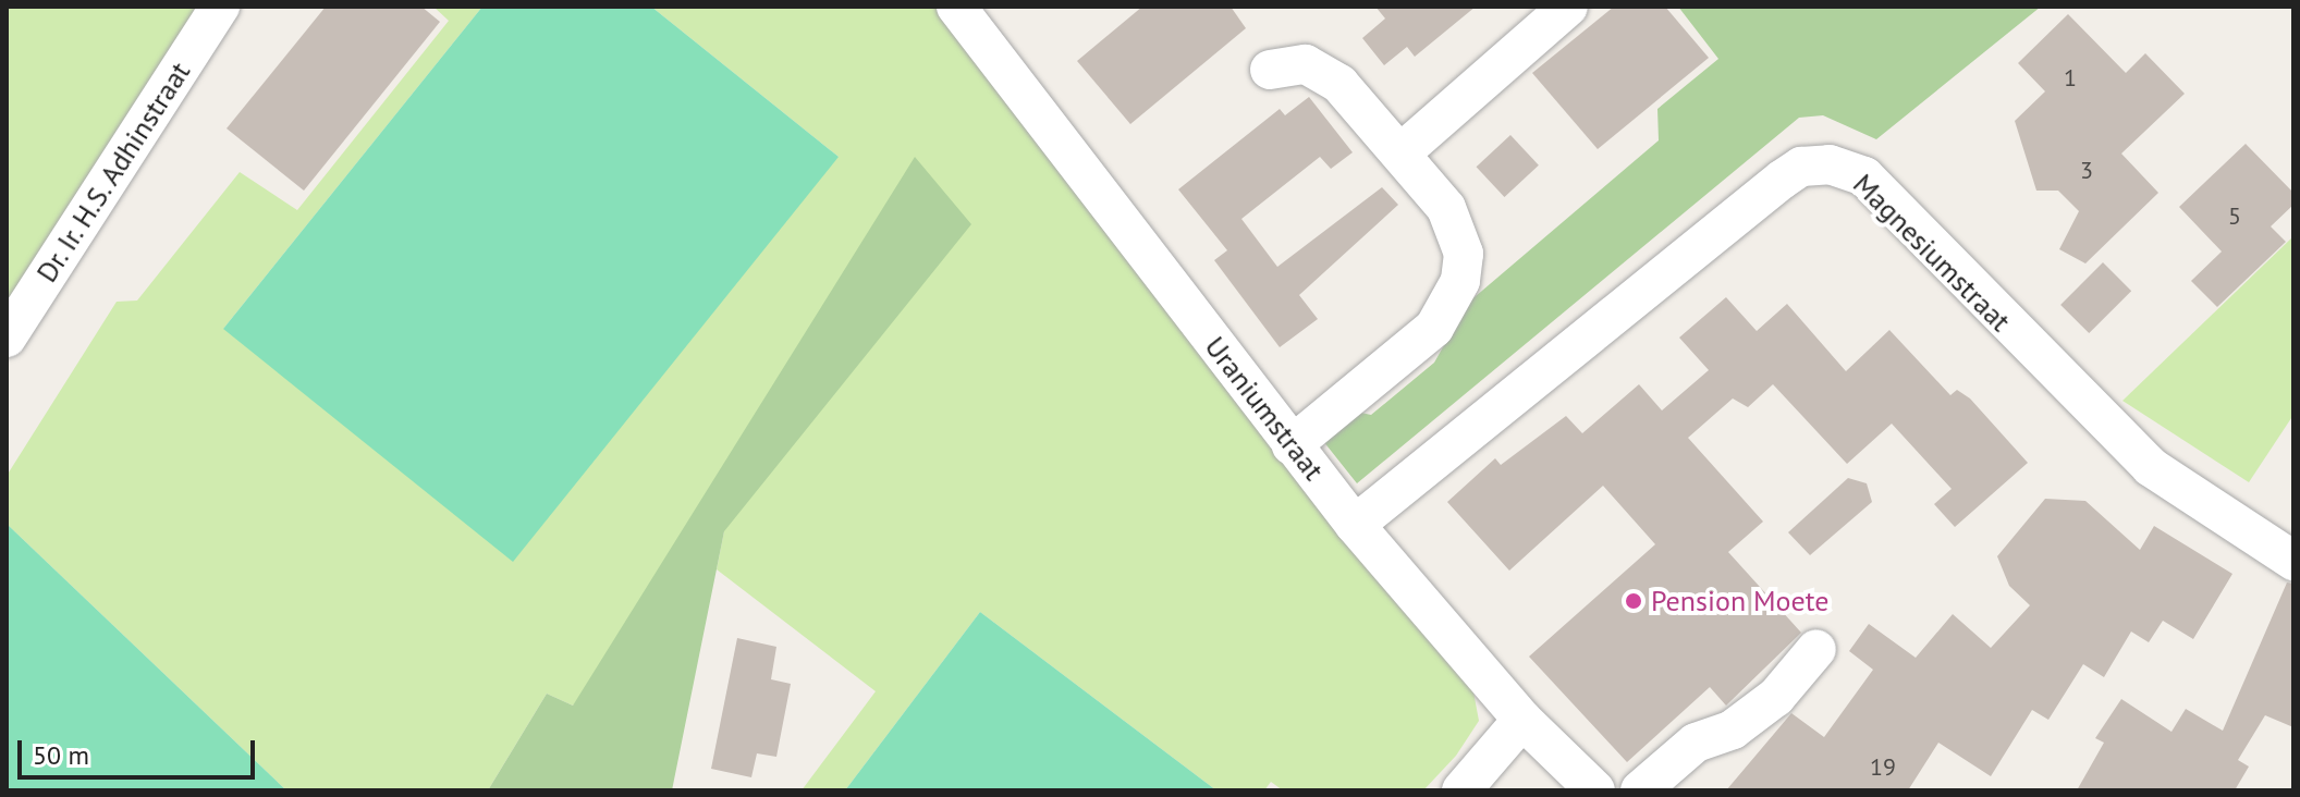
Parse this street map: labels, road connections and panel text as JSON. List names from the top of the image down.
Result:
{
  "streets": {
    "street": ["Dr. Ir. H.S. Adhinstraat", "Magnesiumstraat", "Uraniumstraat"]
  },
  "crossings": [
    ["Magnesiumstraat", "Uraniumstraat"]
  ],
  "places": ["Pension Moete"],
  "house_numbers": [
    "1",
    "3",
    "5",
    "19"
  ],
  "scale_bar": "50 m"
}
